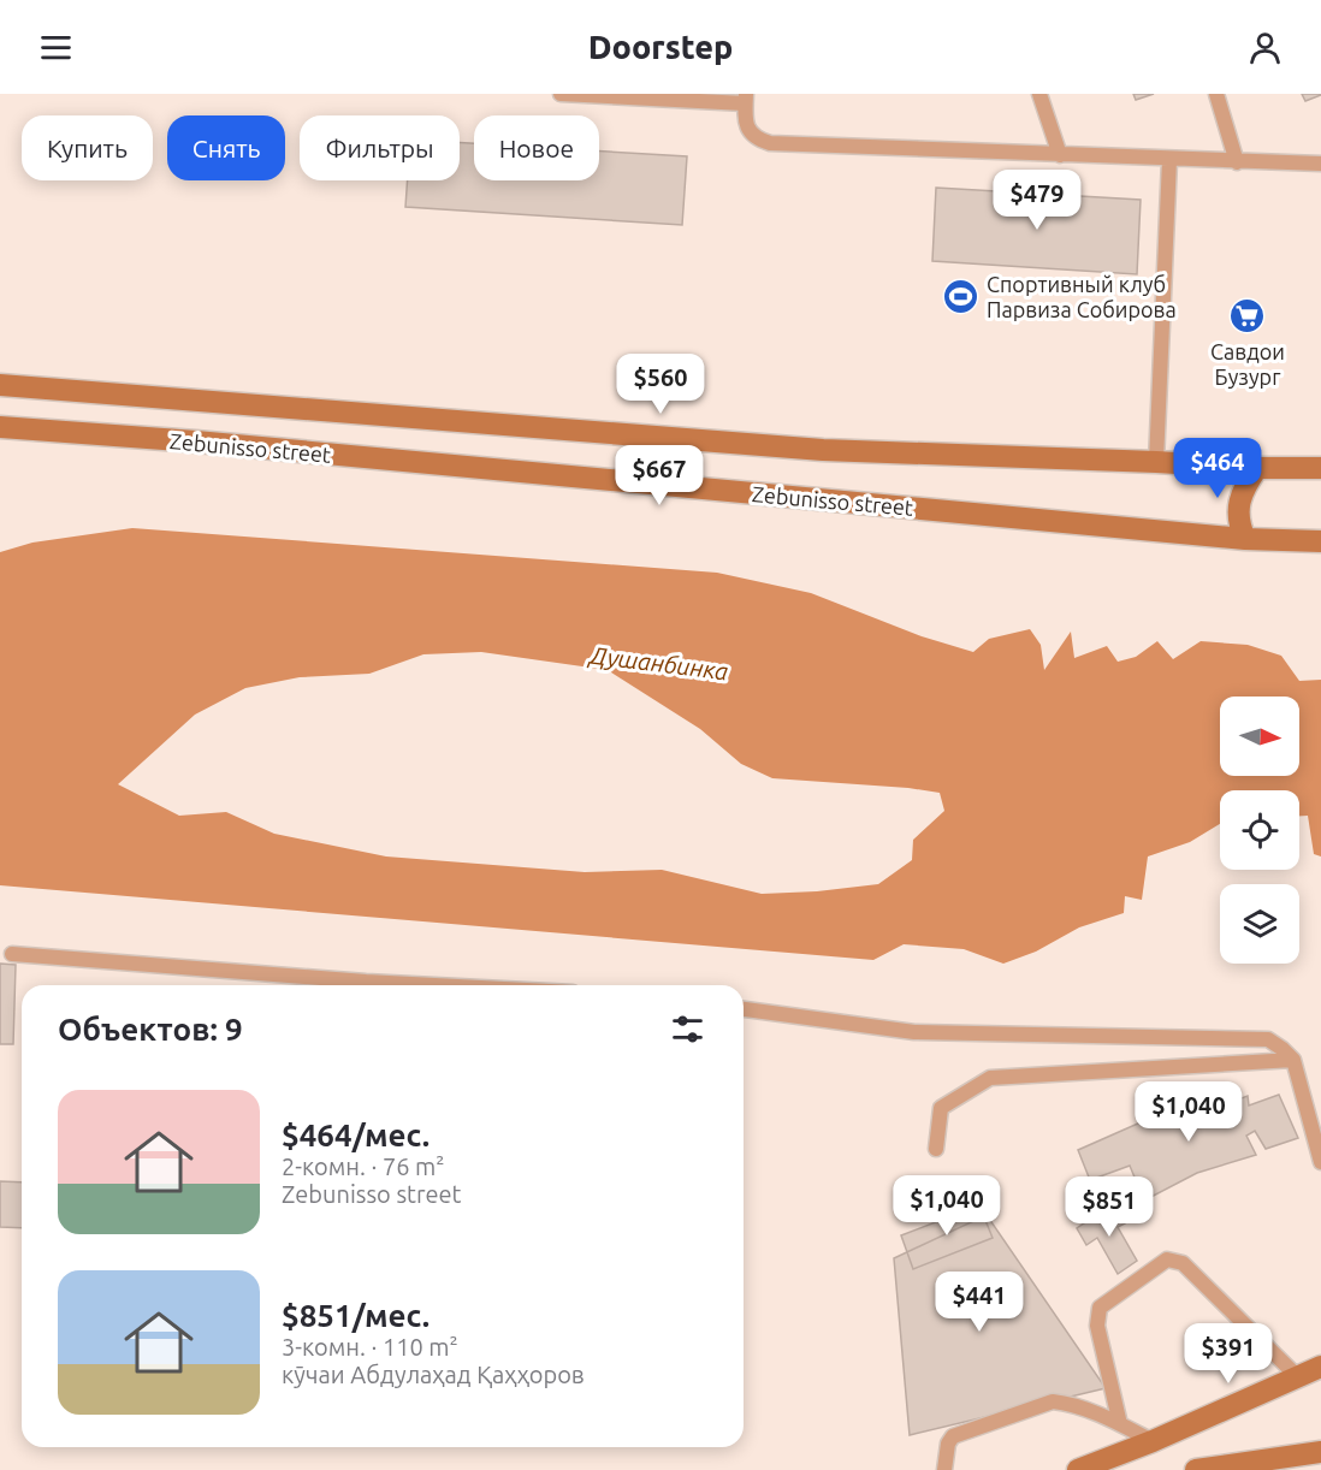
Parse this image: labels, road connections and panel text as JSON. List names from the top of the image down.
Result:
{
  "streets": {
    "main road": ["Zebunisso street"]
  },
  "water": ["Душанбинка"],
  "places": {
    "sports": ["Спортивный клуб Парвиза Собирова"],
    "supermarket": ["Савдои Бузург"]
  },
  "north": "right",
  "page": {
    "header": "Doorstep",
    "chip": [
      "Купить",
      "Снять",
      "Фильтры",
      "Новое"
    ],
    "price": [
      "$479",
      "$560",
      "$464",
      "$667",
      "$1,040",
      "$1,040",
      "$851",
      "$441",
      "$391"
    ],
    "heading": "Объектов: 9",
    "list": [
      {
        "name": "$464/мес.",
        "note": "2-комн. · 76 m² · Zebunisso street"
      },
      {
        "name": "$851/мес.",
        "note": "3-комн. · 110 m² · кӯчаи Абдулаҳад Қаҳҳоров"
      }
    ]
  }
}
